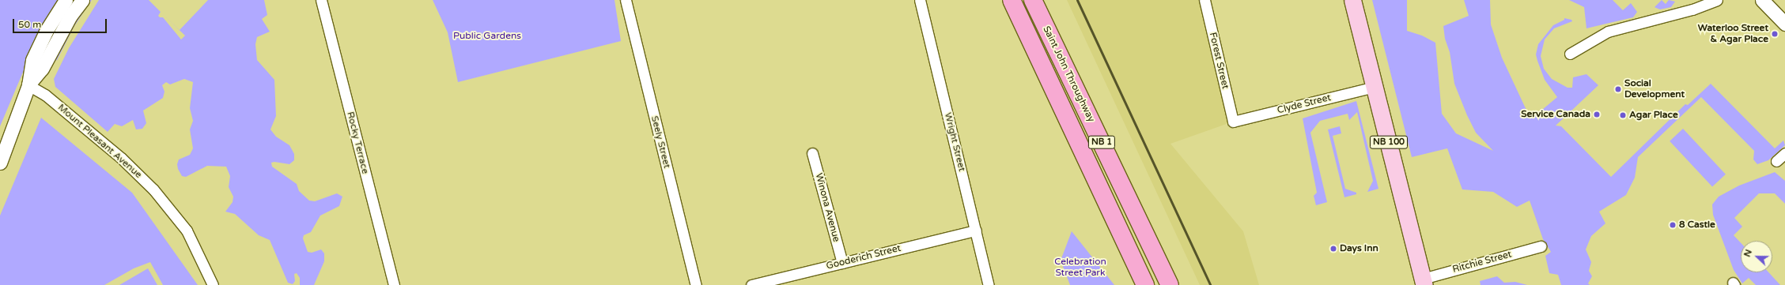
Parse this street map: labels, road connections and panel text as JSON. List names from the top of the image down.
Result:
{
  "streets": {
    "highway": ["Saint John Throughway", "NB 1"],
    "main road": ["NB 100"],
    "street": [
      "Forest Street",
      "Clyde Street",
      "Mount Pleasant Avenue",
      "Seely Street",
      "Wright Street",
      "Rocky Terrace",
      "Winona Avenue",
      "Gooderich Street",
      "Ritchie Street"
    ]
  },
  "crossings": [
    ["Forest Street", "Clyde Street"],
    ["Clyde Street", "NB 100"],
    ["Wright Street", "Gooderich Street"],
    ["NB 100", "Ritchie Street"],
    ["Winona Avenue", "Gooderich Street"]
  ],
  "parks": ["Public Gardens", "Celebration Street Park"],
  "places": [
    "Waterloo Street & Agar Place",
    "Social Development",
    "Service Canada",
    "Agar Place",
    "8 Castle",
    "Days Inn"
  ],
  "scale_bar": "50 m",
  "north": "left"
}
